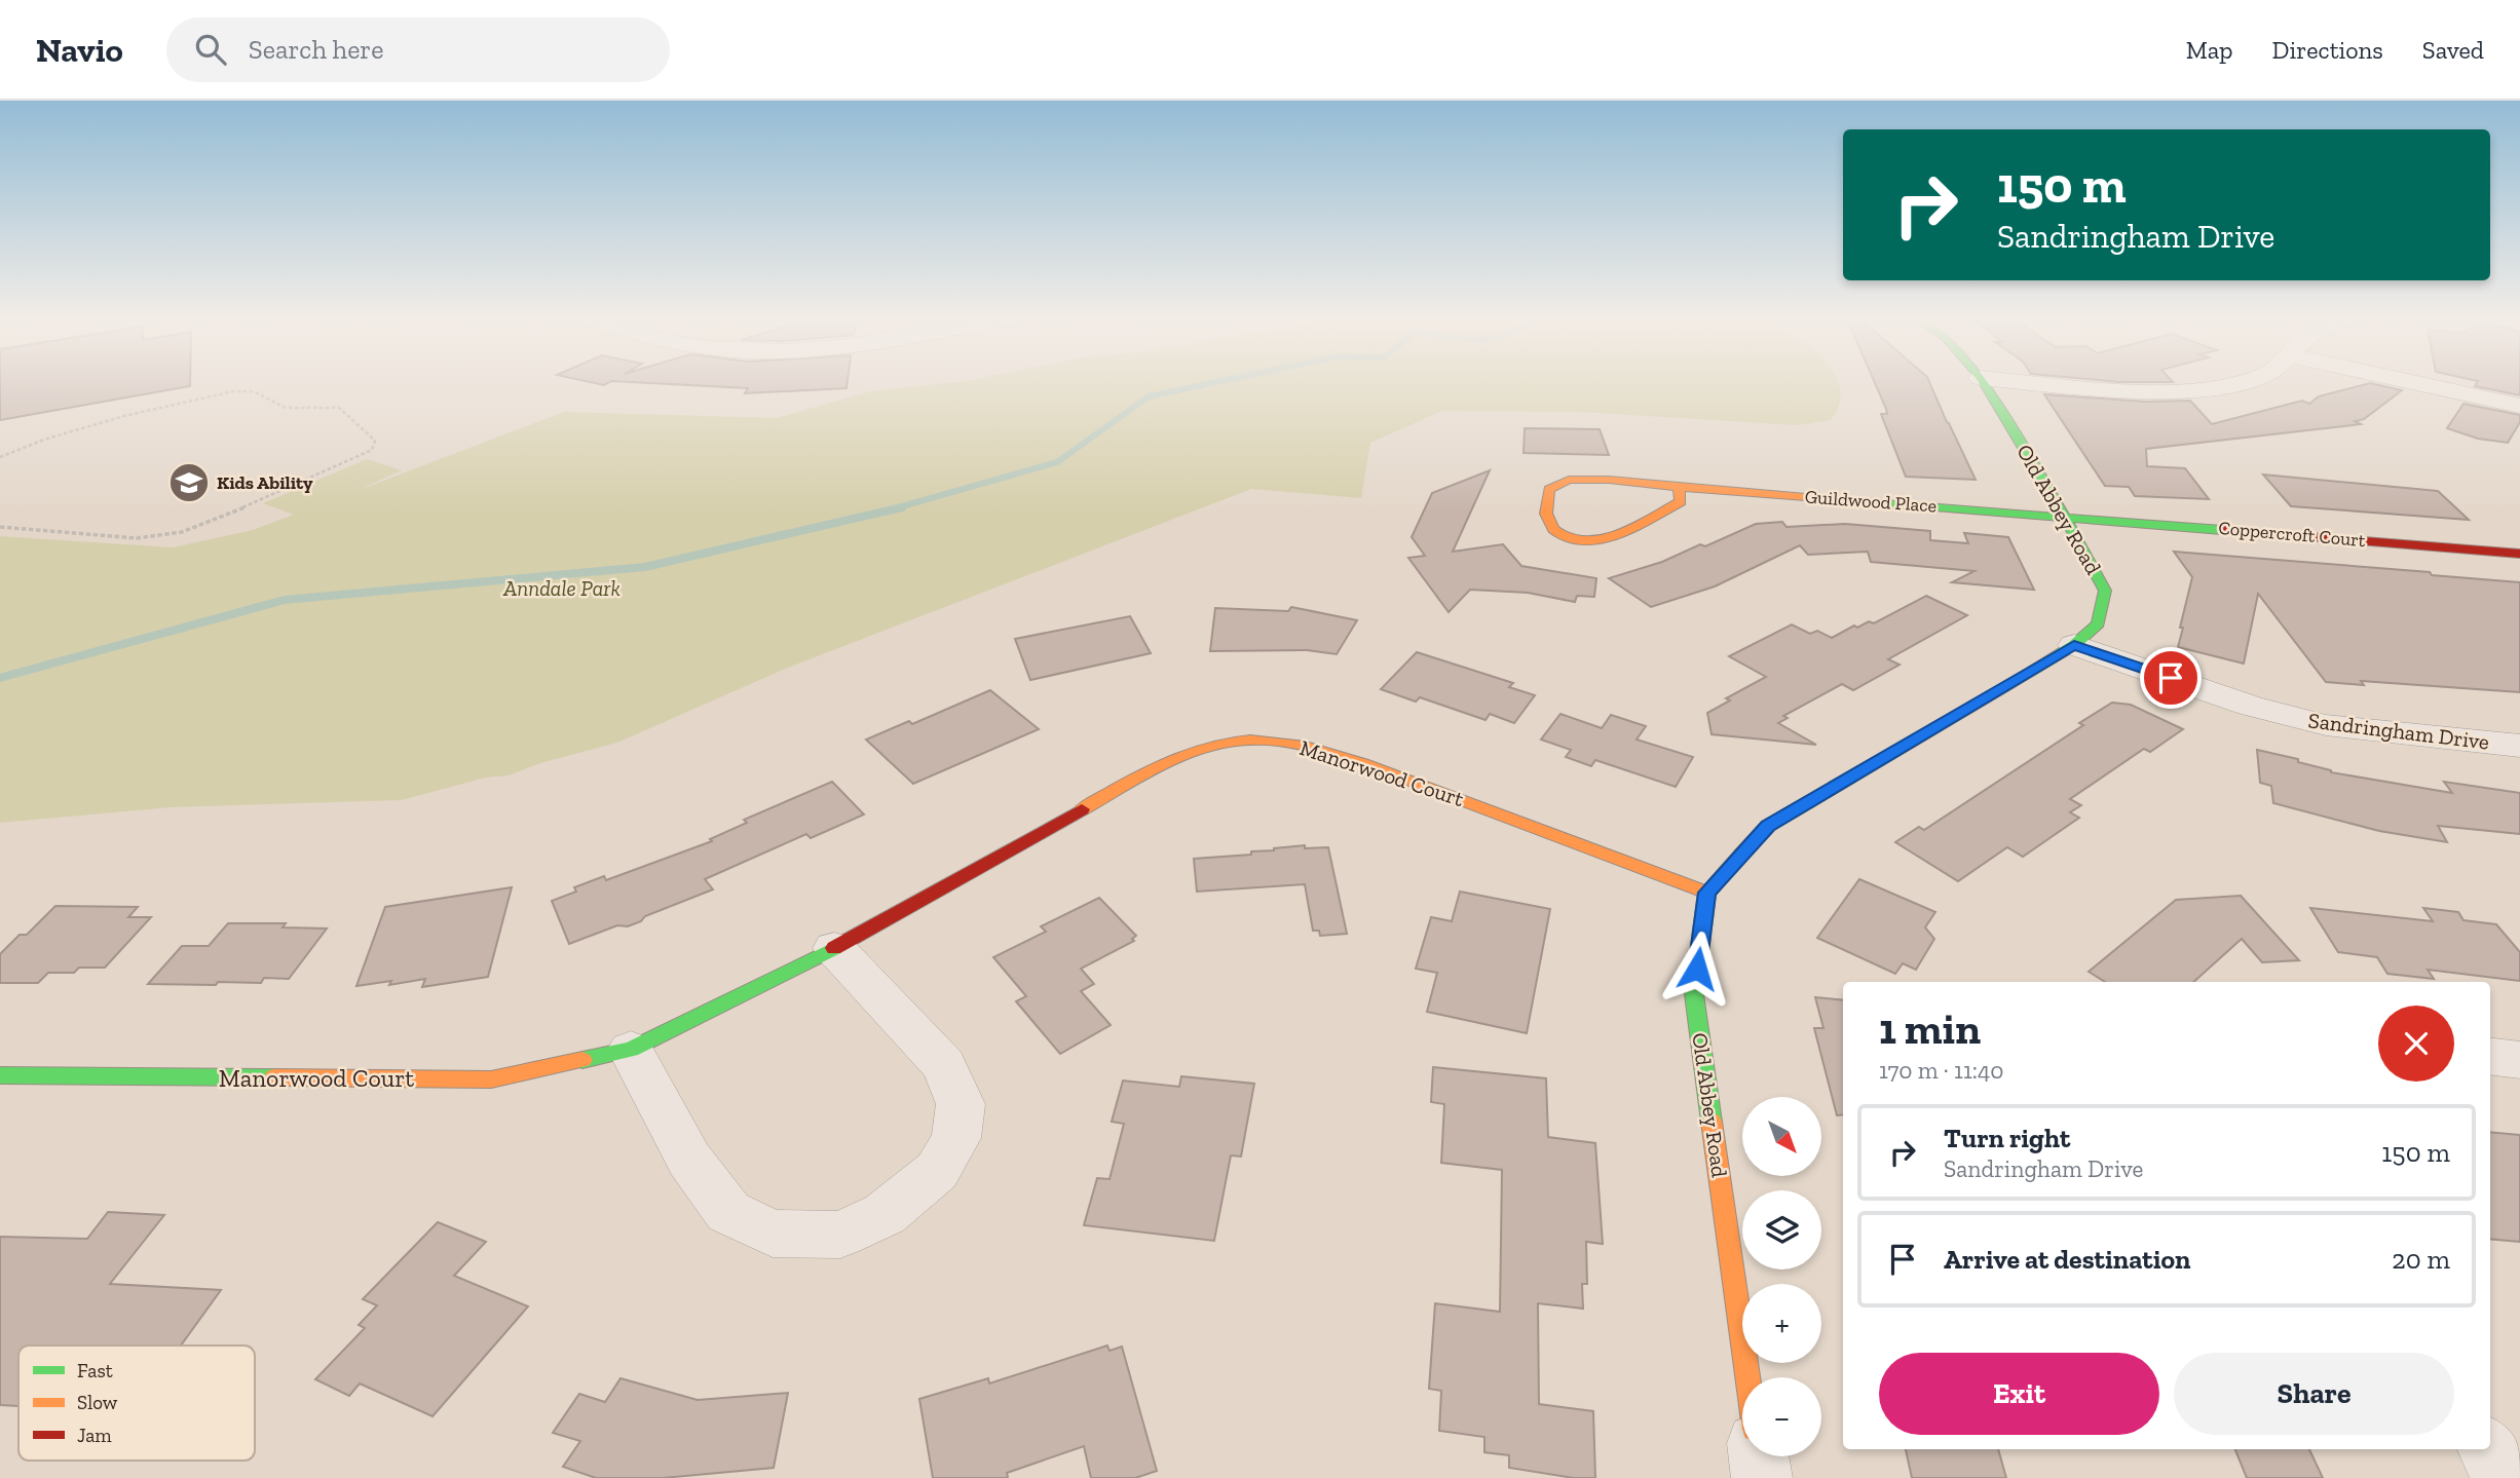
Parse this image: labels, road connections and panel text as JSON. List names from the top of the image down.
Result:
{
  "streets": {
    "street": [
      "Guildwood Place",
      "Old Abbey Road",
      "Coppercroft Court",
      "Sandringham Drive",
      "Manorwood Court"
    ]
  },
  "crossings": [
    ["Guildwood Place", "Old Abbey Road"],
    ["Guildwood Place", "Coppercroft Court"],
    ["Old Abbey Road", "Coppercroft Court"],
    ["Old Abbey Road", "Sandringham Drive"],
    ["Old Abbey Road", "Manorwood Court"]
  ],
  "parks": ["Anndale Park"],
  "places": {
    "school or university": ["Kids Ability"]
  },
  "legend": ["Fast", "Slow", "Jam"],
  "north": "bottom right",
  "page": {
    "header": "Navio",
    "search": "Search here",
    "nav": ["Map", "Directions", "Saved"],
    "turn": ["150 m", "Sandringham Drive"],
    "heading": ["1 min", "170 m · 11:40"],
    "map_buttons": ["+", "−"],
    "list": [
      {
        "name": "Turn right",
        "note": "Sandringham Drive",
        "value": "150 m"
      },
      {
        "name": "Arrive at destination",
        "value": "20 m"
      }
    ],
    "buttons": ["Exit", "Share"]
  }
}
